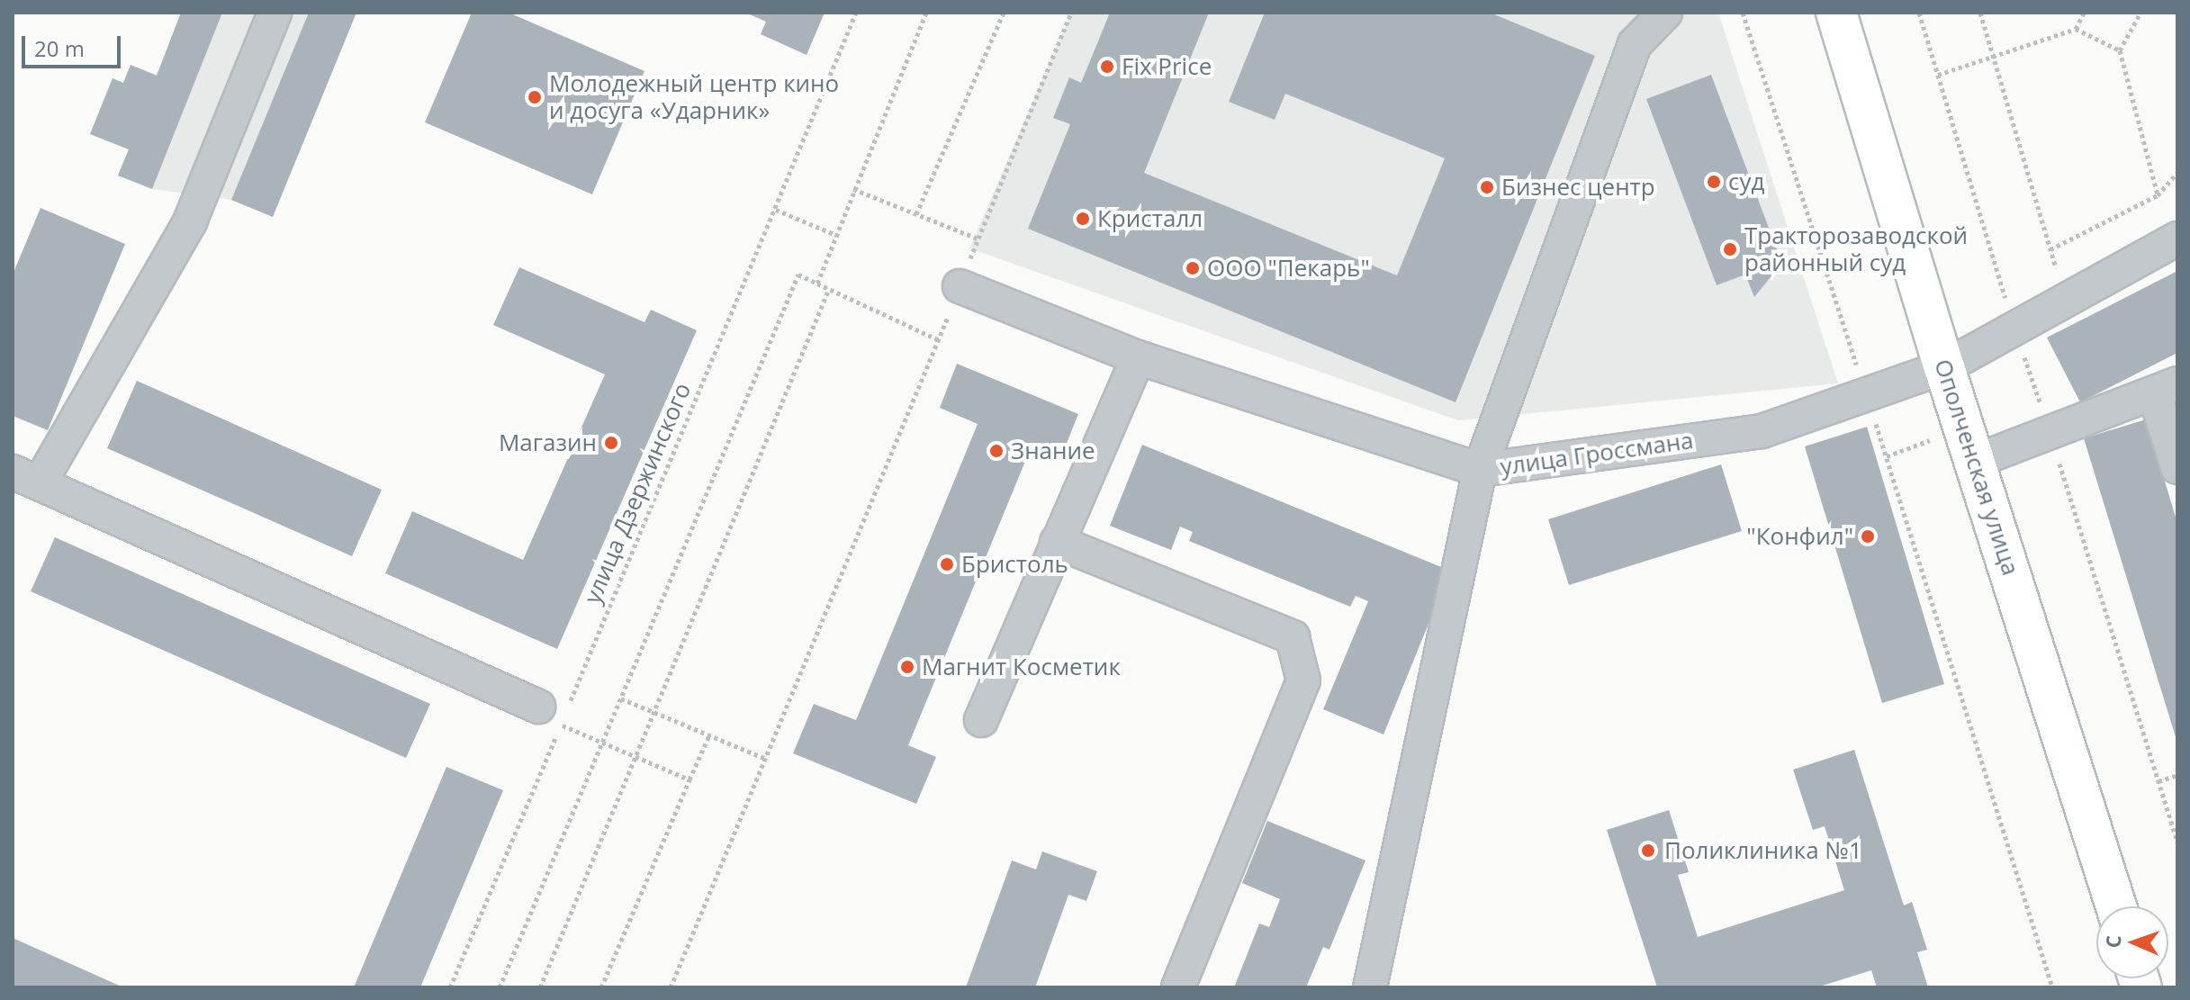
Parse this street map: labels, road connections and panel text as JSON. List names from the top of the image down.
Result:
{
  "streets": {
    "main road": ["Ополченская улица"],
    "street": ["улица Гроссмана"],
    "path": ["улица Дзержинского"]
  },
  "crossings": [
    ["улица Гроссмана", "Ополченская улица"]
  ],
  "places": [
    "Fix Price",
    "Молодежный центр кино и досуга «Ударник»",
    "суд",
    "Бизнес центр",
    "Кристалл",
    "Тракторозаводской районный суд",
    "ООО \"Пекарь\"",
    "Магазин",
    "Знание",
    "\"Конфил\"",
    "Бристоль",
    "Магнит Косметик",
    "Поликлиника №1"
  ],
  "scale_bar": "20 m",
  "north": "left"
}
